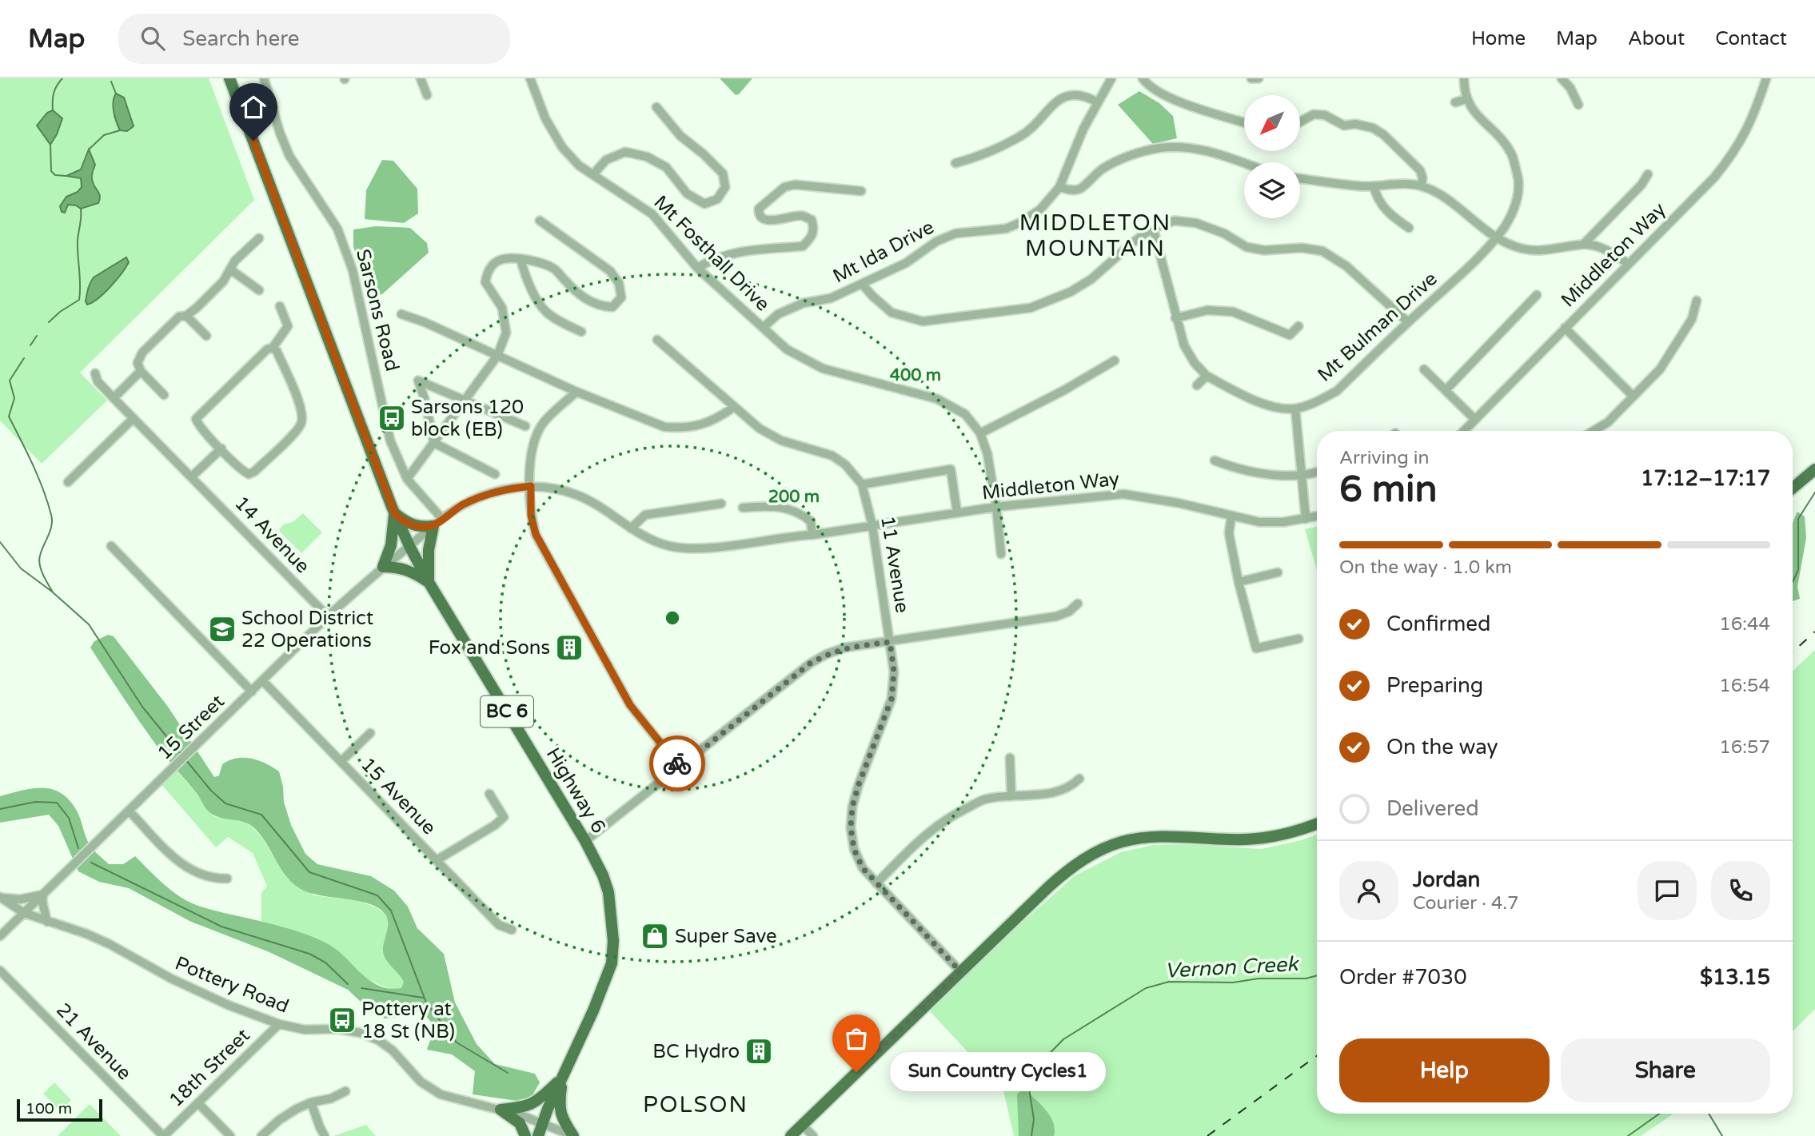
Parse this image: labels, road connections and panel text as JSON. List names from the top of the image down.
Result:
{
  "streets": {
    "main road": ["BC 6", "Highway 6"],
    "street": [
      "Mt Ida Drive",
      "Mt Fosthall Drive",
      "Middleton Way",
      "Sarsons Road",
      "Mt Bulman Drive",
      "14 Avenue",
      "11 Avenue",
      "15 Street",
      "15 Avenue",
      "Pottery Road",
      "21 Avenue",
      "18th Street"
    ]
  },
  "crossings": [
    ["Mt Ida Drive", "Mt Fosthall Drive"],
    ["Mt Fosthall Drive", "Middleton Way"],
    ["Middleton Way", "Sarsons Road"],
    ["Middleton Way", "11 Avenue"],
    ["Middleton Way", "15 Street"],
    ["Middleton Way", "Highway 6"],
    ["14 Avenue", "15 Street"],
    ["15 Street", "Highway 6"],
    ["15 Street", "15 Avenue"],
    ["15 Street", "Pottery Road"],
    ["Highway 6", "Pottery Road"],
    ["Pottery Road", "18th Street"],
    ["21 Avenue", "18th Street"]
  ],
  "districts": ["MIDDLETON MOUNTAIN", "POLSON"],
  "water": ["Vernon Creek"],
  "places": {
    "bus stop": ["Sarsons 120 block (EB)", "Pottery at 18 St (NB)"],
    "school or university": ["School District 22 Operations"],
    "building": ["Fox and Sons", "BC Hydro"],
    "shop": ["Super Save"],
    "other": ["Sun Country Cycles1"]
  },
  "scale_bar": "100 m",
  "north": "bottom left",
  "page": {
    "header": "Map",
    "search": "Search here",
    "nav": [
      "Home",
      "Map",
      "About",
      "Contact"
    ],
    "heading": ["6 min", "Arriving in", "17:12–17:17"],
    "panel": [
      "Jordan",
      "Courier · 4.7",
      "Order #7030",
      "$13.15"
    ],
    "bar": "On the way · 1.0 km",
    "list": [
      ["Confirmed", "16:44"],
      ["Preparing", "16:54"],
      ["On the way", "16:57"],
      "Delivered"
    ],
    "buttons": ["Help", "Share"],
    "bubble": "Sun Country Cycles1",
    "scale": "100 m"
  },
  "rings": ["400 m", "200 m"]
}
